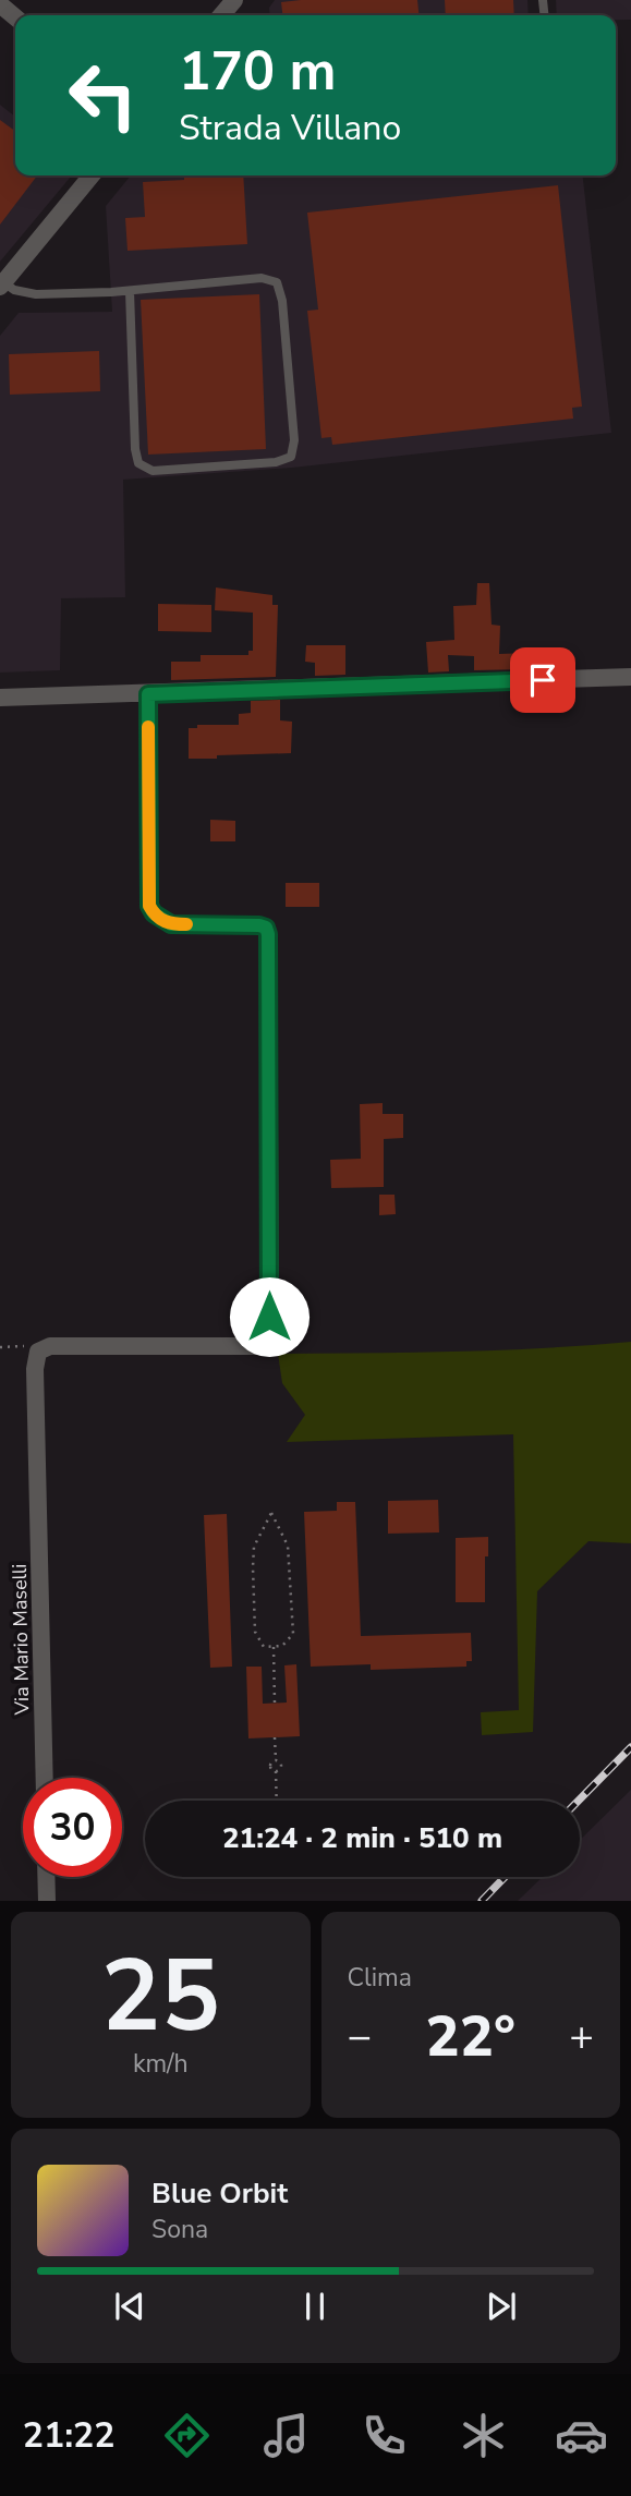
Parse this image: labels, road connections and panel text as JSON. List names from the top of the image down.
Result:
{
  "streets": {
    "street": ["Via Mario Maselli"]
  },
  "page": {
    "turn": ["170 m", "Strada Villano"],
    "limit": "30",
    "trip": "21:24 · 2 min · 510 m",
    "tile": [
      ["25", "km/h"],
      "Clima"
    ],
    "heat": ["−", "22°", "+"],
    "song": ["Blue Orbit", "Sona"],
    "tabs": "21:22"
  }
}
